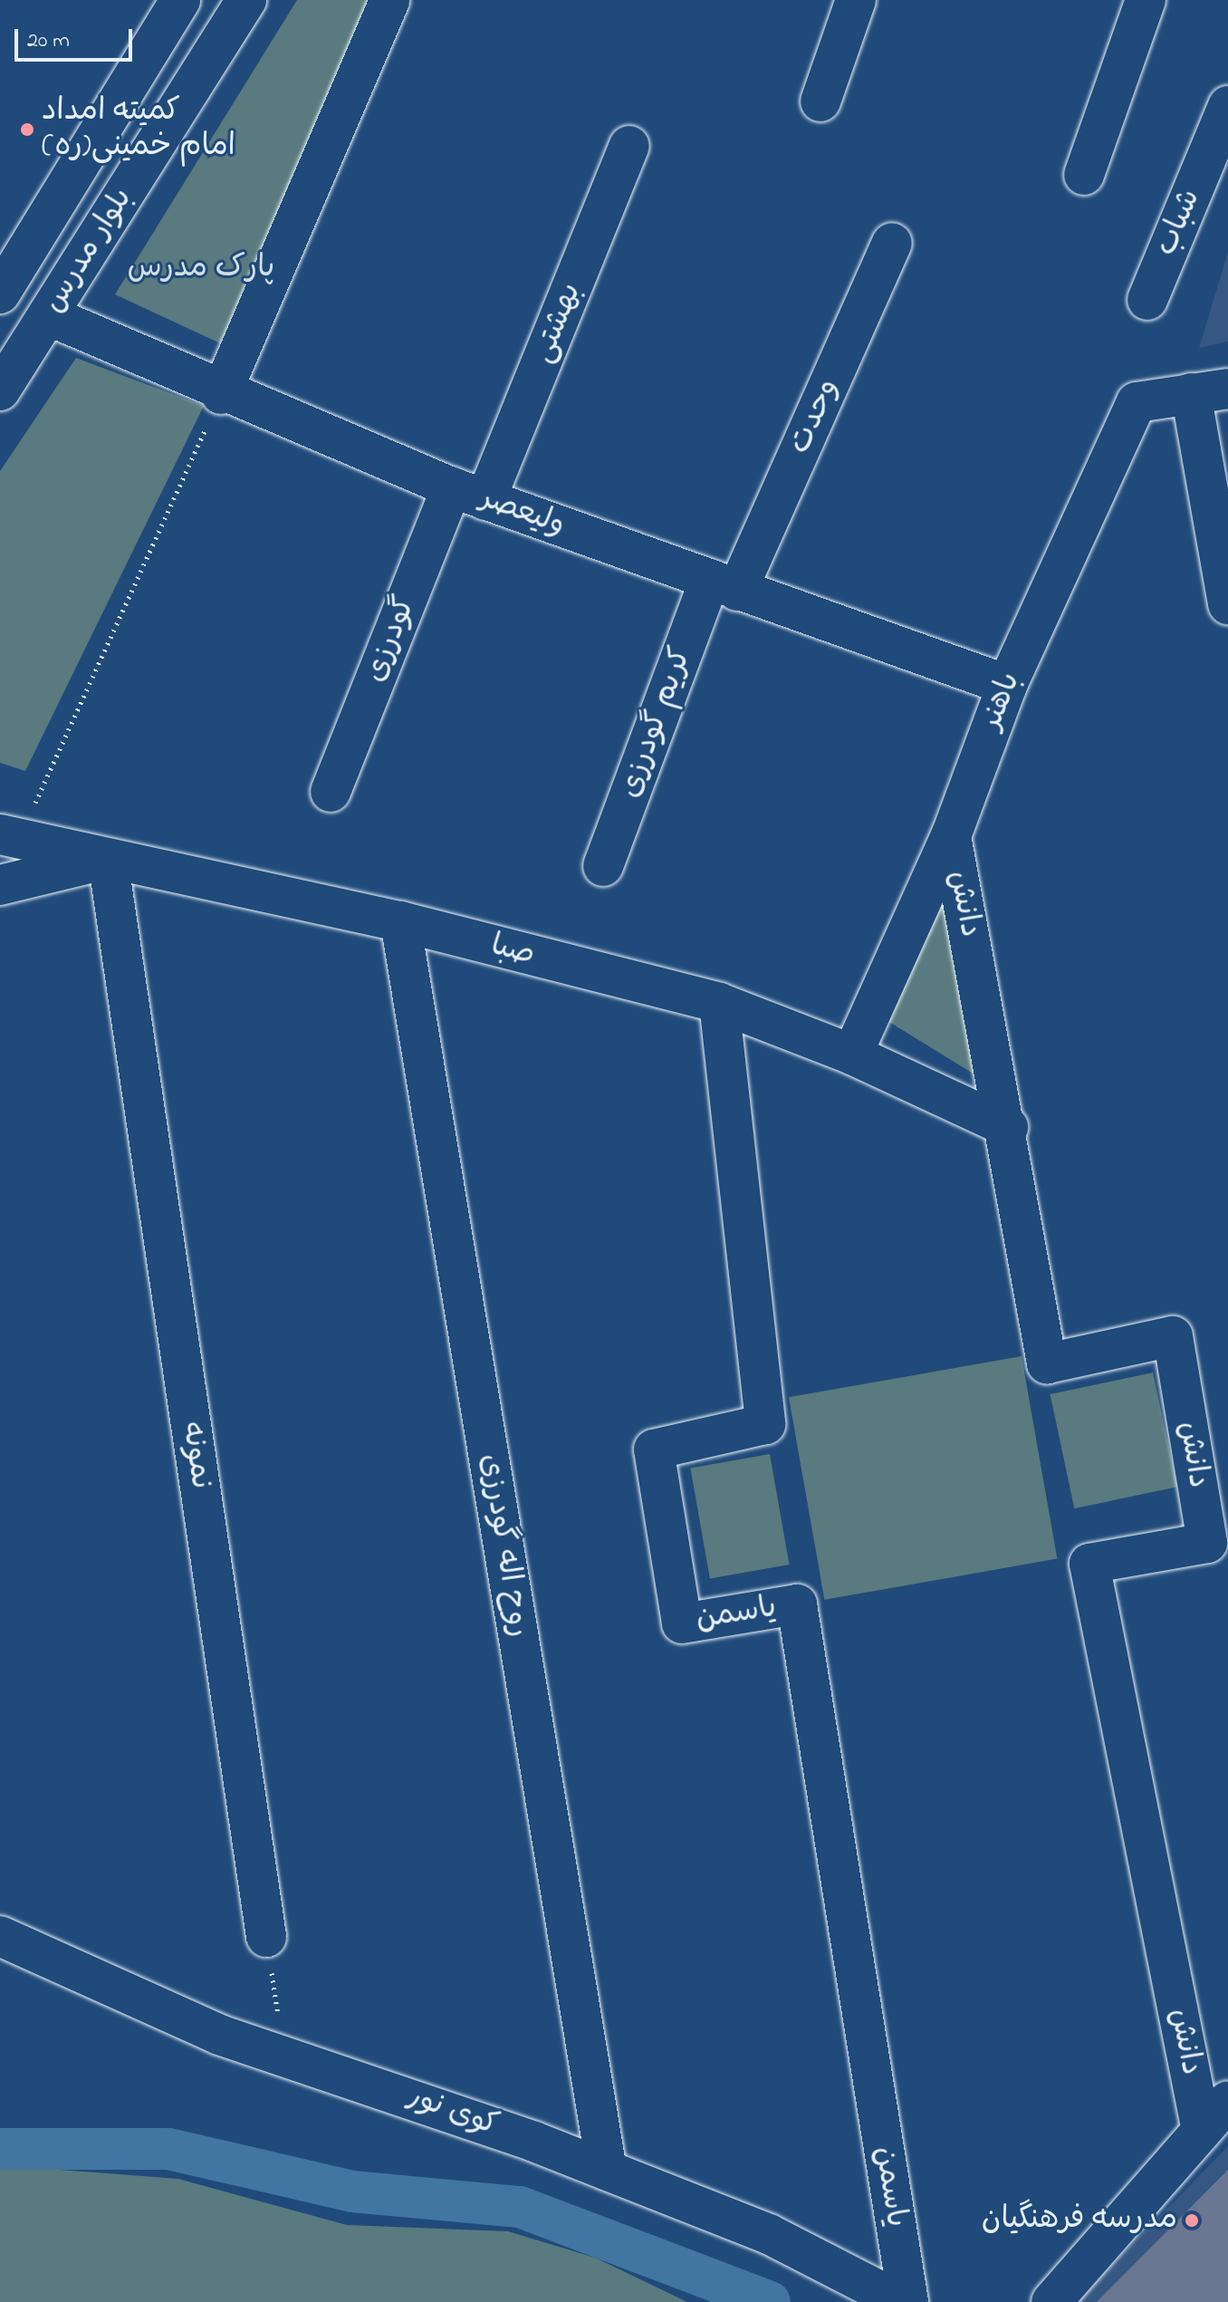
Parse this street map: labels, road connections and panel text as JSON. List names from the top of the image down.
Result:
{
  "streets": {
    "street": [
      "شباب",
      "بلوار مدرس",
      "بهشتی",
      "وحدت",
      "ولیعصر",
      "گودرزی",
      "باهنر",
      "کریم گودرزی",
      "دانش",
      "صبا",
      "نمونه",
      "روح اله گودرزی",
      "یاسمن",
      "کوی نور"
    ]
  },
  "crossings": [
    ["بلوار مدرس", "ولیعصر"],
    ["بهشتی", "ولیعصر"],
    ["بهشتی", "گودرزی"],
    ["وحدت", "ولیعصر"],
    ["وحدت", "کریم گودرزی"],
    ["ولیعصر", "گودرزی"],
    ["ولیعصر", "باهنر"],
    ["ولیعصر", "کریم گودرزی"],
    ["باهنر", "دانش"],
    ["باهنر", "صبا"],
    ["دانش", "صبا"],
    ["صبا", "نمونه"],
    ["صبا", "روح اله گودرزی"],
    ["صبا", "یاسمن"],
    ["روح اله گودرزی", "کوی نور"]
  ],
  "parks": ["پارک مدرس"],
  "places": ["کمیته امداد امام خمینی(ره)", "مدرسه فرهنگیان"],
  "scale_bar": "20 m"
}
